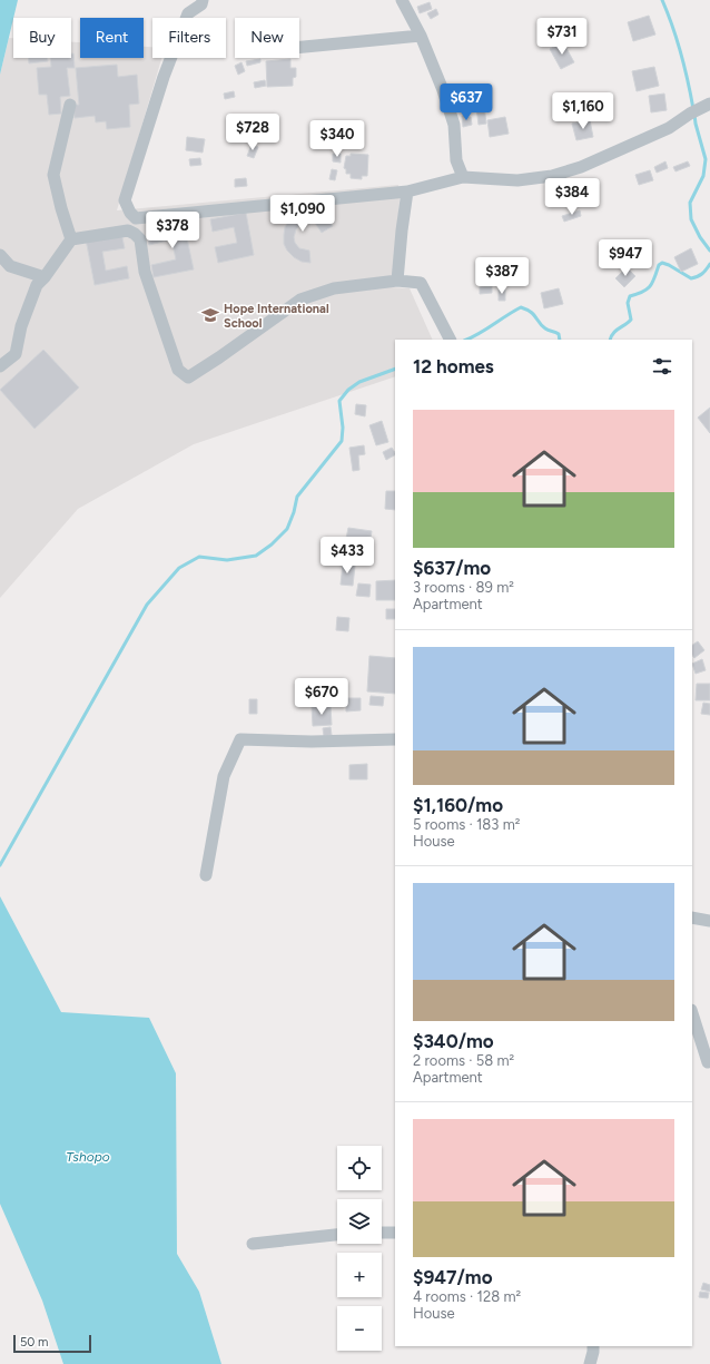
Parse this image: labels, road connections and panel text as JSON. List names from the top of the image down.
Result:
{
  "water": ["Tshopo"],
  "places": {
    "school or university": ["Hope International School"]
  },
  "scale_bar": "50 m",
  "page": {
    "price": [
      "$731",
      "$637",
      "$1,160",
      "$728",
      "$340",
      "$384",
      "$1,090",
      "$378",
      "$947",
      "$387",
      "$433",
      "$670"
    ],
    "chip": [
      "Buy",
      "Rent",
      "Filters",
      "New"
    ],
    "heading": "12 homes",
    "list": [
      {
        "name": "$637/mo",
        "note": "3 rooms · 89 m² · Apartment"
      },
      {
        "name": "$1,160/mo",
        "note": "5 rooms · 183 m² · House"
      },
      {
        "name": "$340/mo",
        "note": "2 rooms · 58 m² · Apartment"
      },
      {
        "name": "$947/mo",
        "note": "4 rooms · 128 m² · House"
      }
    ],
    "map_buttons": ["+", "−"],
    "scale": "50 m"
  }
}
